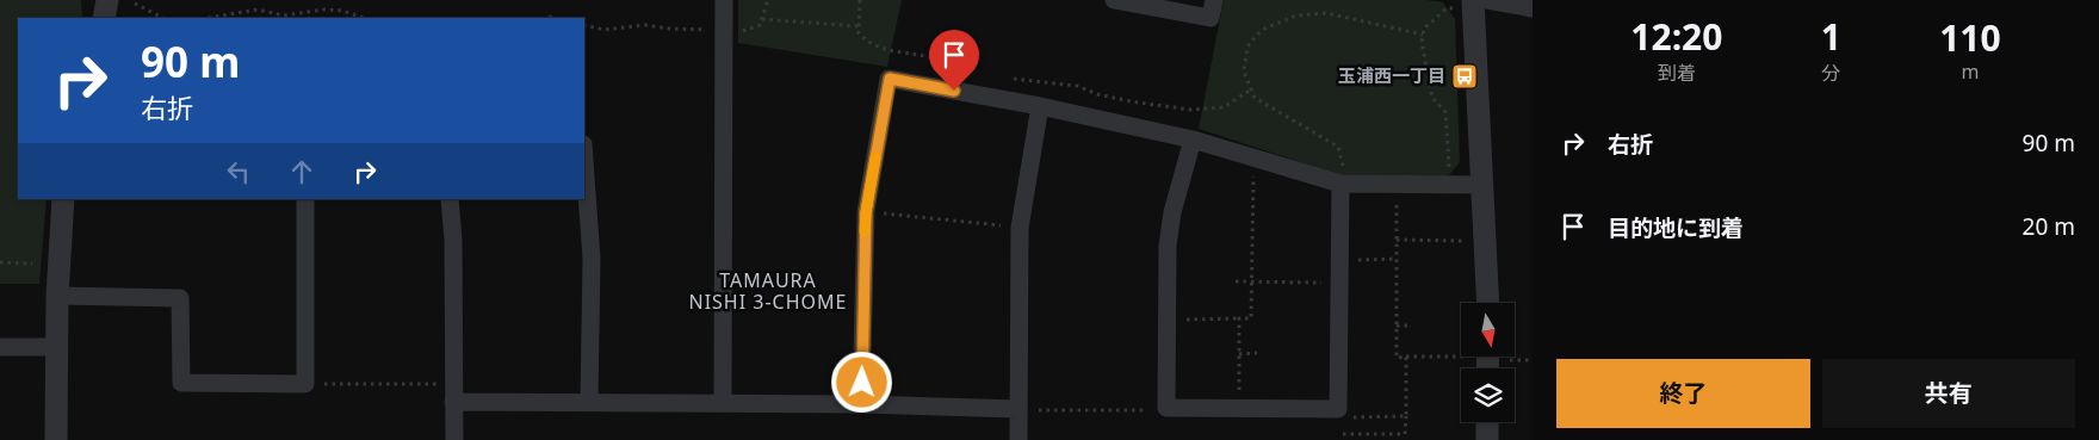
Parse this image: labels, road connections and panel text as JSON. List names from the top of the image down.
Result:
{
  "districts": ["TAMAURA NISHI 3-CHOME"],
  "places": {
    "bus stop": ["玉浦西一丁目"]
  },
  "north": "bottom",
  "page": {
    "eta": [
      "12:20",
      "到着",
      "1",
      "分",
      "110",
      "m"
    ],
    "turn": ["90 m", "右折"],
    "list": [
      {
        "name": "右折",
        "value": "90 m"
      },
      {
        "name": "目的地に到着",
        "value": "20 m"
      }
    ],
    "buttons": ["終了", "共有"]
  }
}
